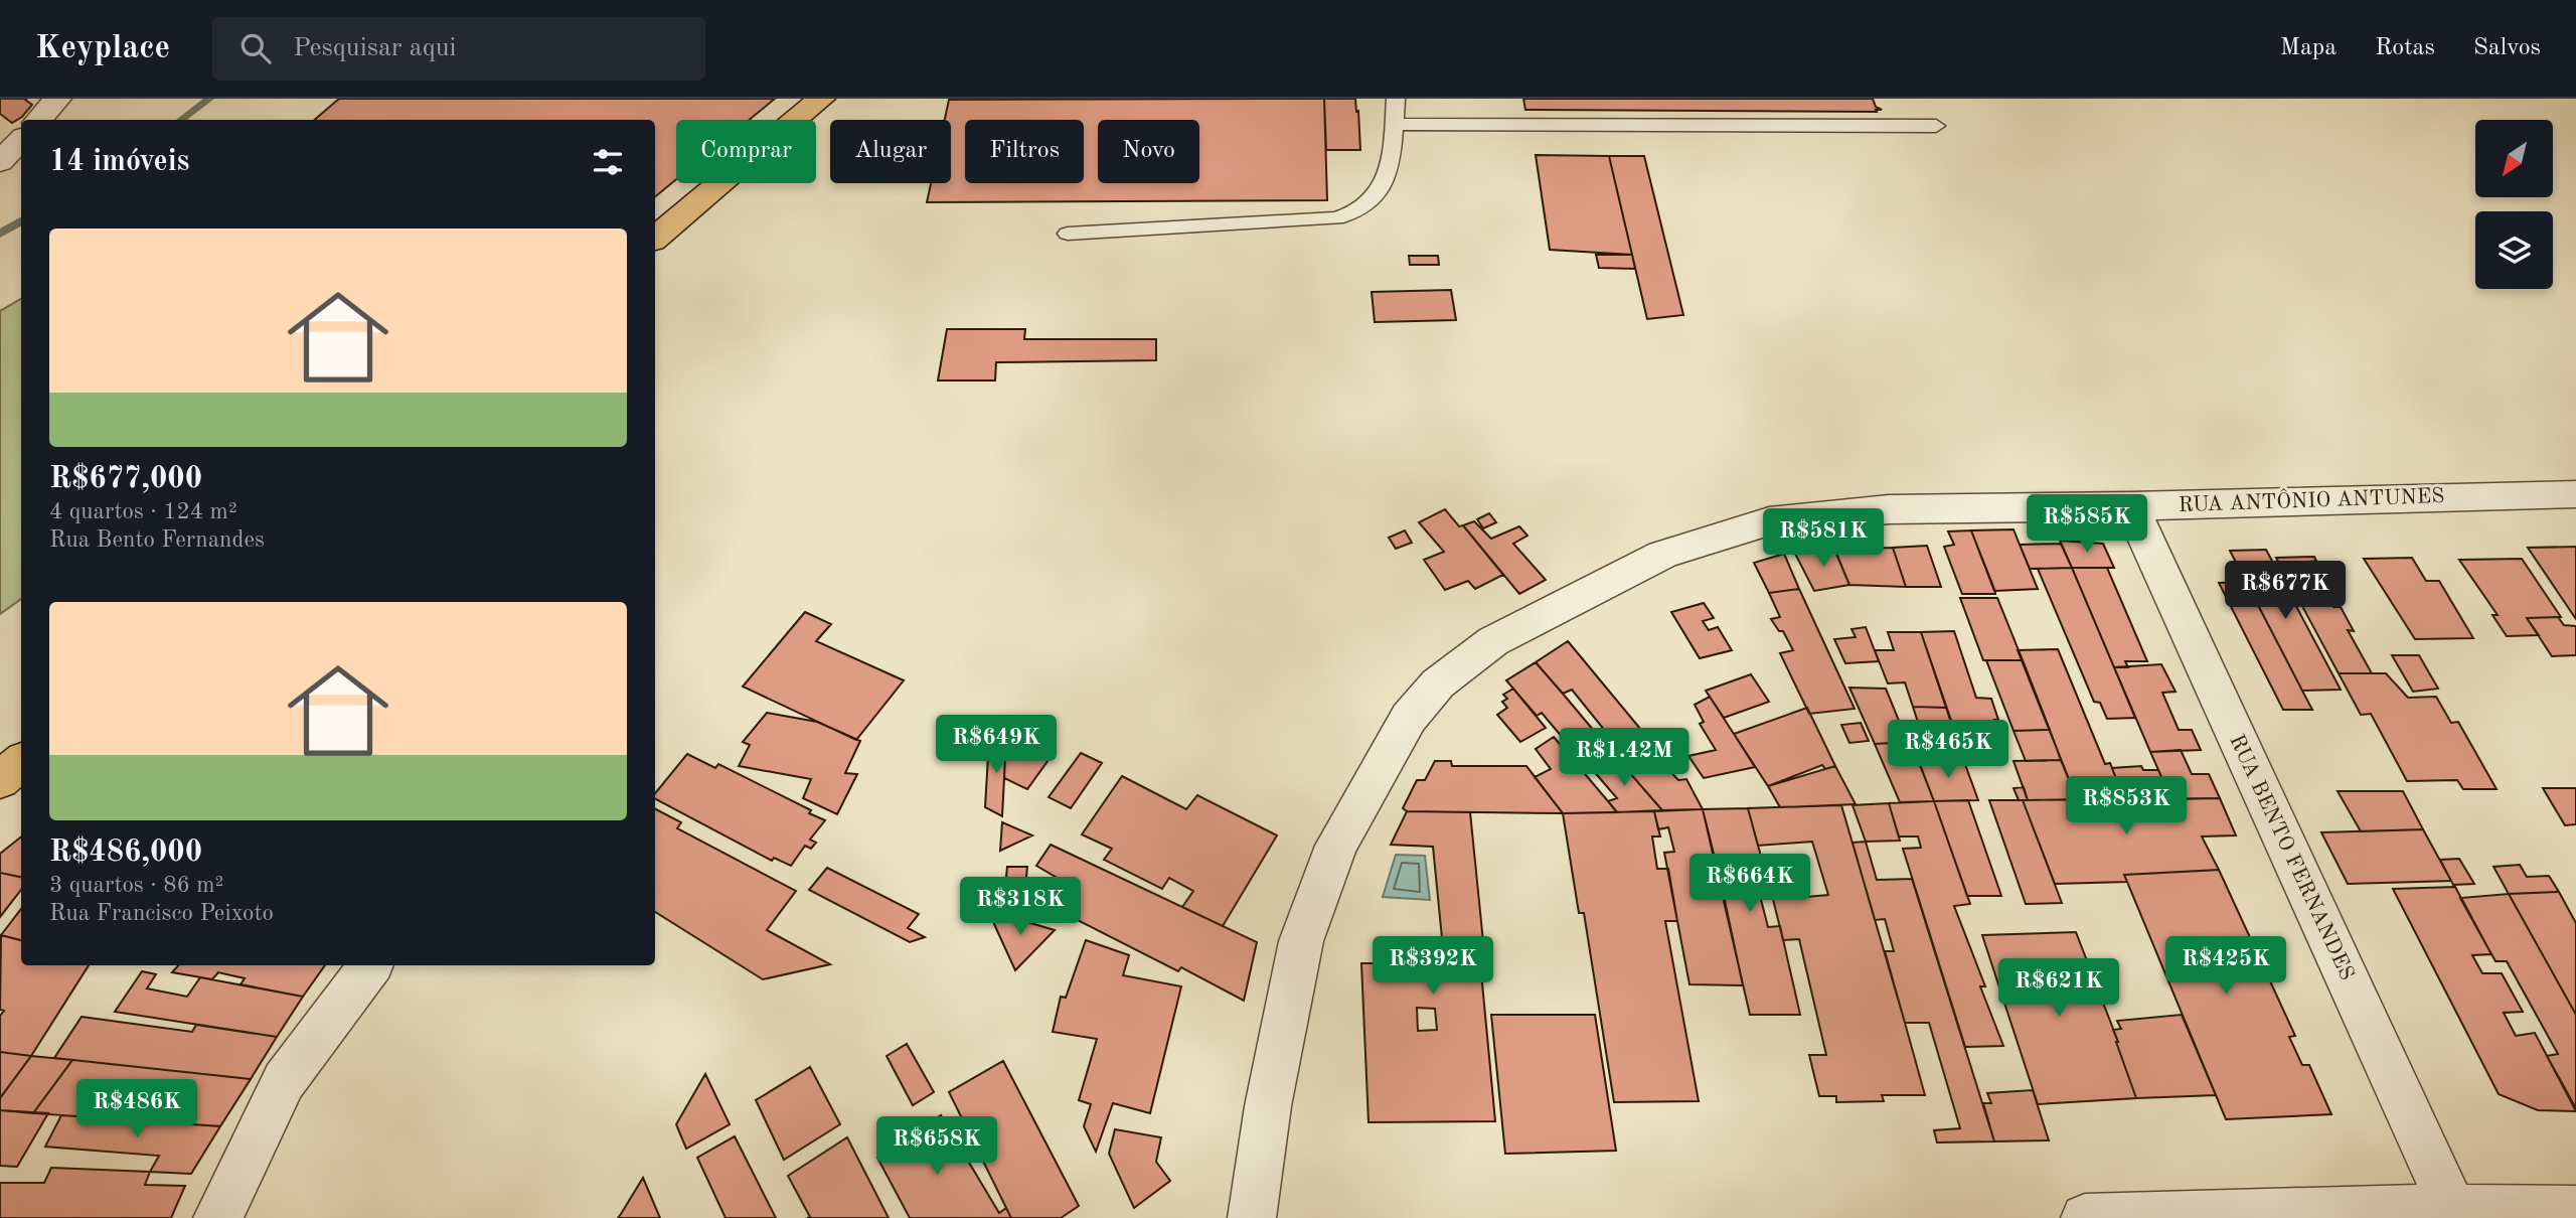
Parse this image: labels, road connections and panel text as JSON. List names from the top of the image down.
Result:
{
  "streets": {
    "street": ["RUA ANTÔNIO ANTUNES", "RUA BENTO FERNANDES"]
  },
  "crossings": [
    ["RUA ANTÔNIO ANTUNES", "RUA BENTO FERNANDES"]
  ],
  "north": "bottom left",
  "page": {
    "header": "Keyplace",
    "search": "Pesquisar aqui",
    "nav": ["Mapa", "Rotas", "Salvos"],
    "chip": [
      "Comprar",
      "Alugar",
      "Filtros",
      "Novo"
    ],
    "heading": "14 imóveis",
    "list": [
      {
        "name": "R$677,000",
        "note": "4 quartos · 124 m² · Rua Bento Fernandes"
      },
      {
        "name": "R$486,000",
        "note": "3 quartos · 86 m² · Rua Francisco Peixoto"
      }
    ],
    "price": [
      "R$585K",
      "R$581K",
      "R$677K",
      "R$649K",
      "R$465K",
      "R$1.42M",
      "R$853K",
      "R$664K",
      "R$318K",
      "R$392K",
      "R$425K",
      "R$621K",
      "R$486K",
      "R$658K"
    ]
  }
}
